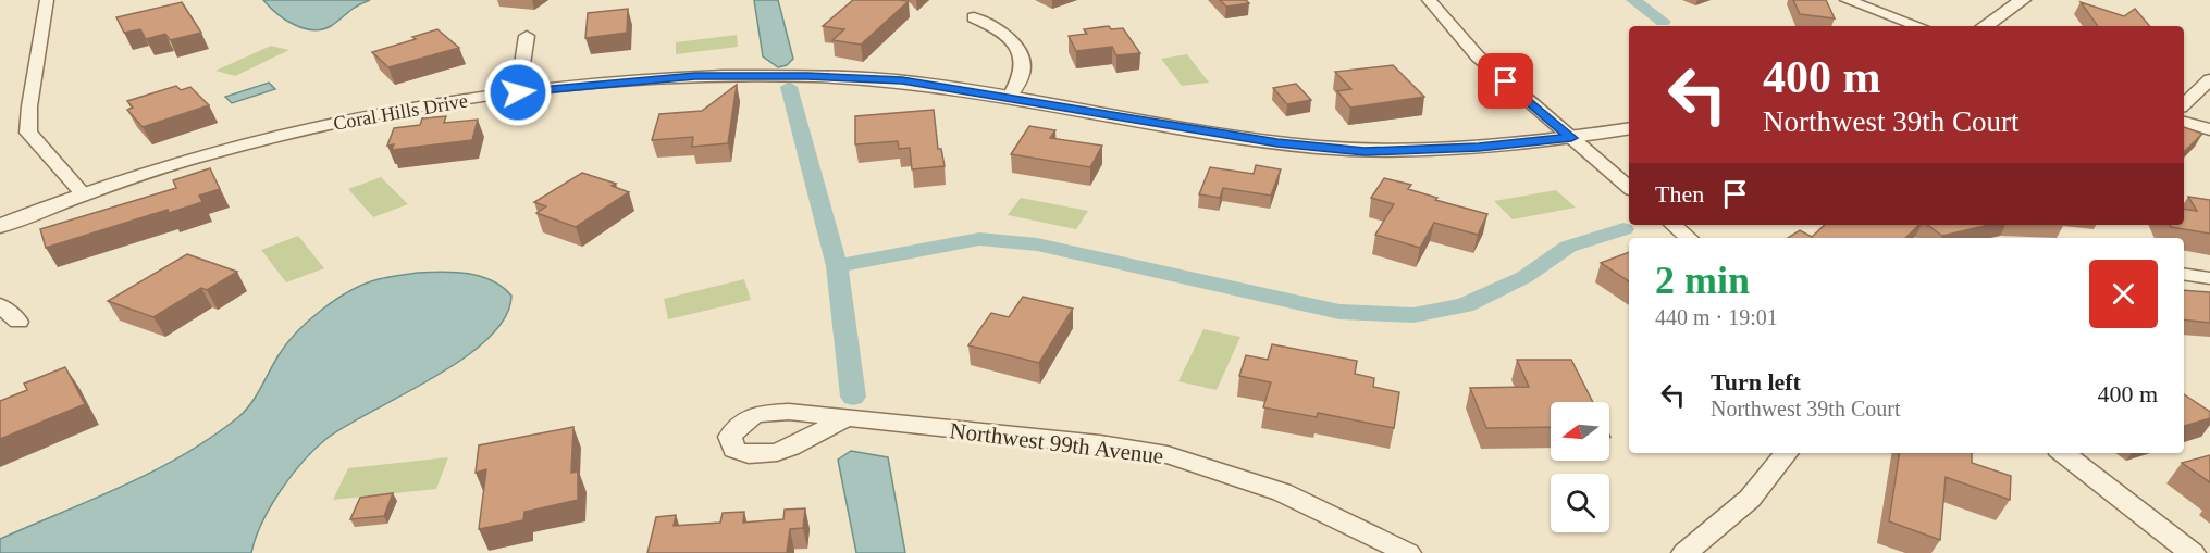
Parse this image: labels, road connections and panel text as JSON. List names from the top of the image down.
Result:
{
  "streets": {
    "street": ["Coral Hills Drive", "Northwest 99th Avenue"]
  },
  "north": "left",
  "page": {
    "turn": ["400 m", "Northwest 39th Court"],
    "then": "Then",
    "heading": ["2 min", "440 m · 19:01"],
    "list": [
      {
        "name": "Turn left",
        "note": "Northwest 39th Court",
        "value": "400 m"
      }
    ]
  }
}
